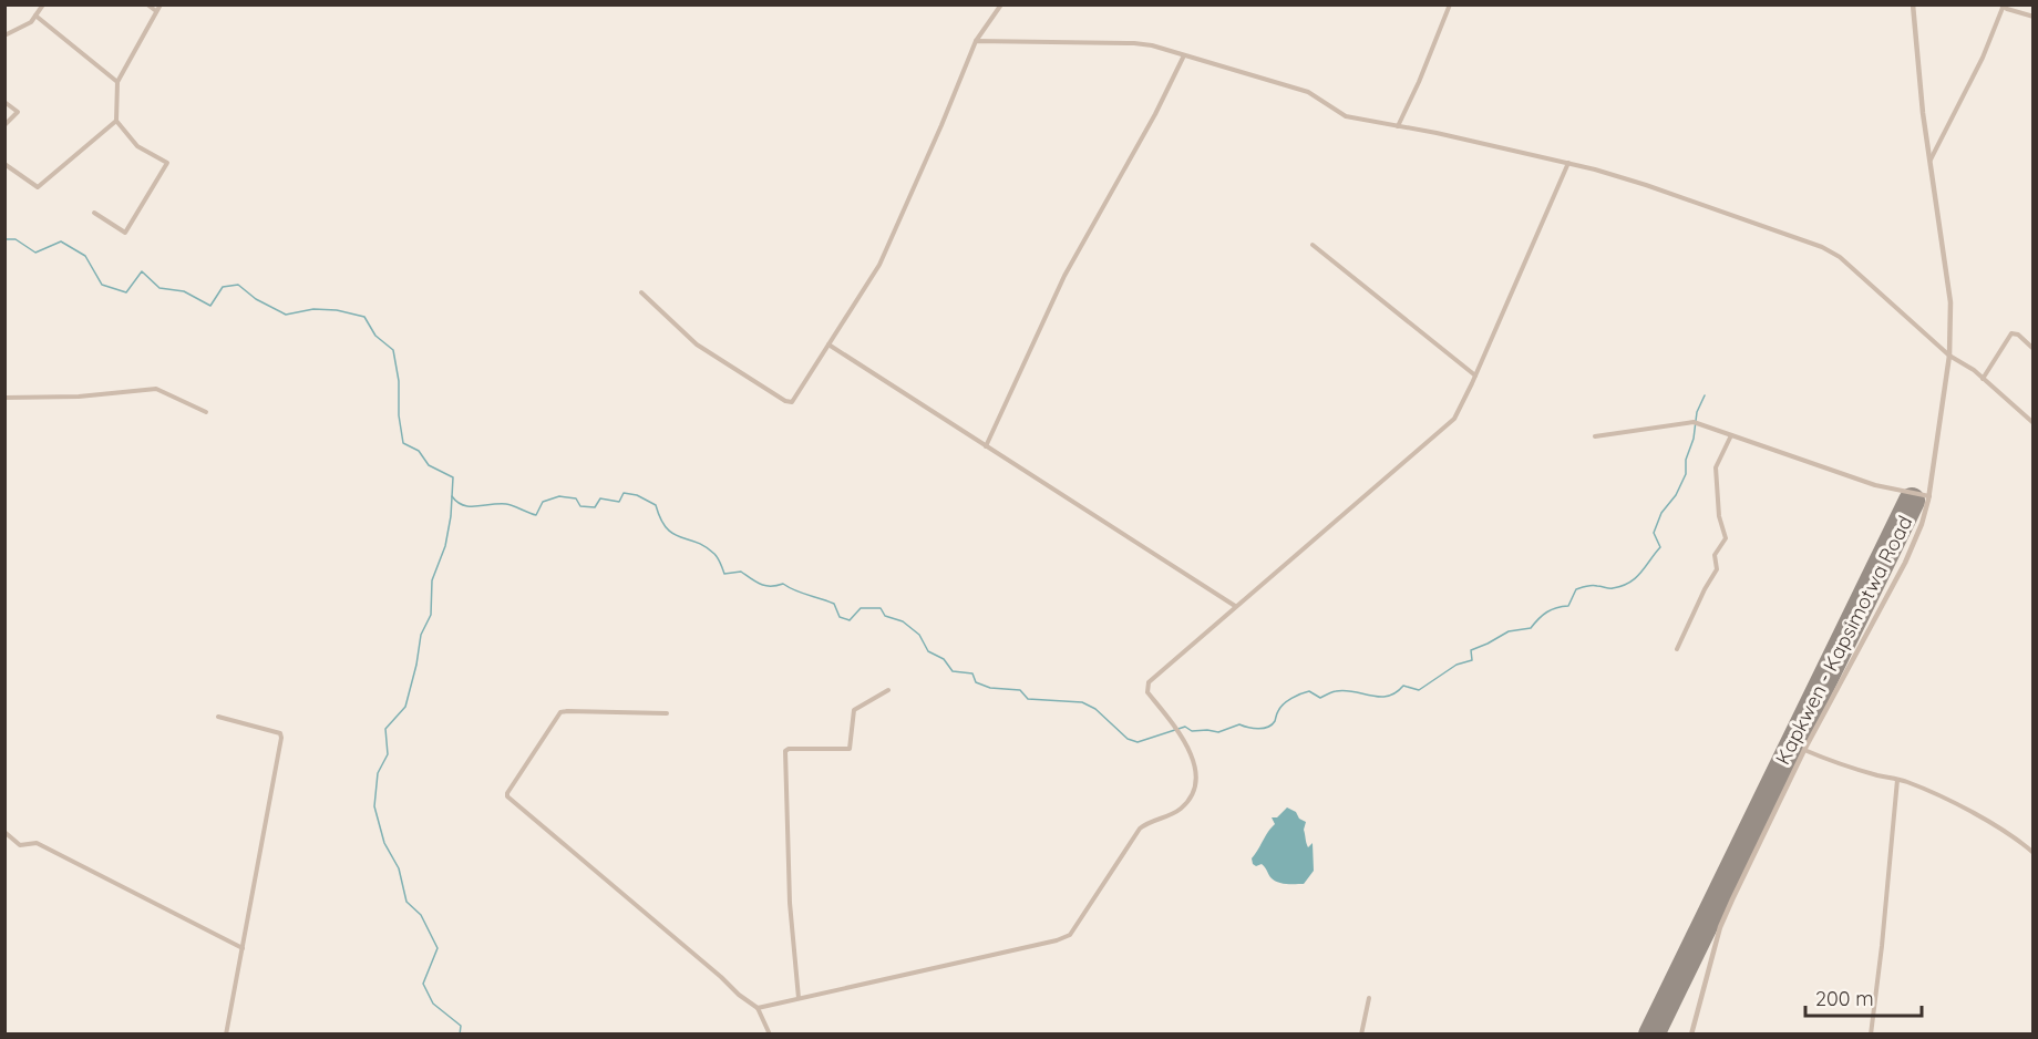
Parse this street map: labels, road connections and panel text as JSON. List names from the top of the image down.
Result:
{
  "streets": {
    "street": ["Kapkwen - Kapsimotwa Road"]
  },
  "scale_bar": "200 m"
}
